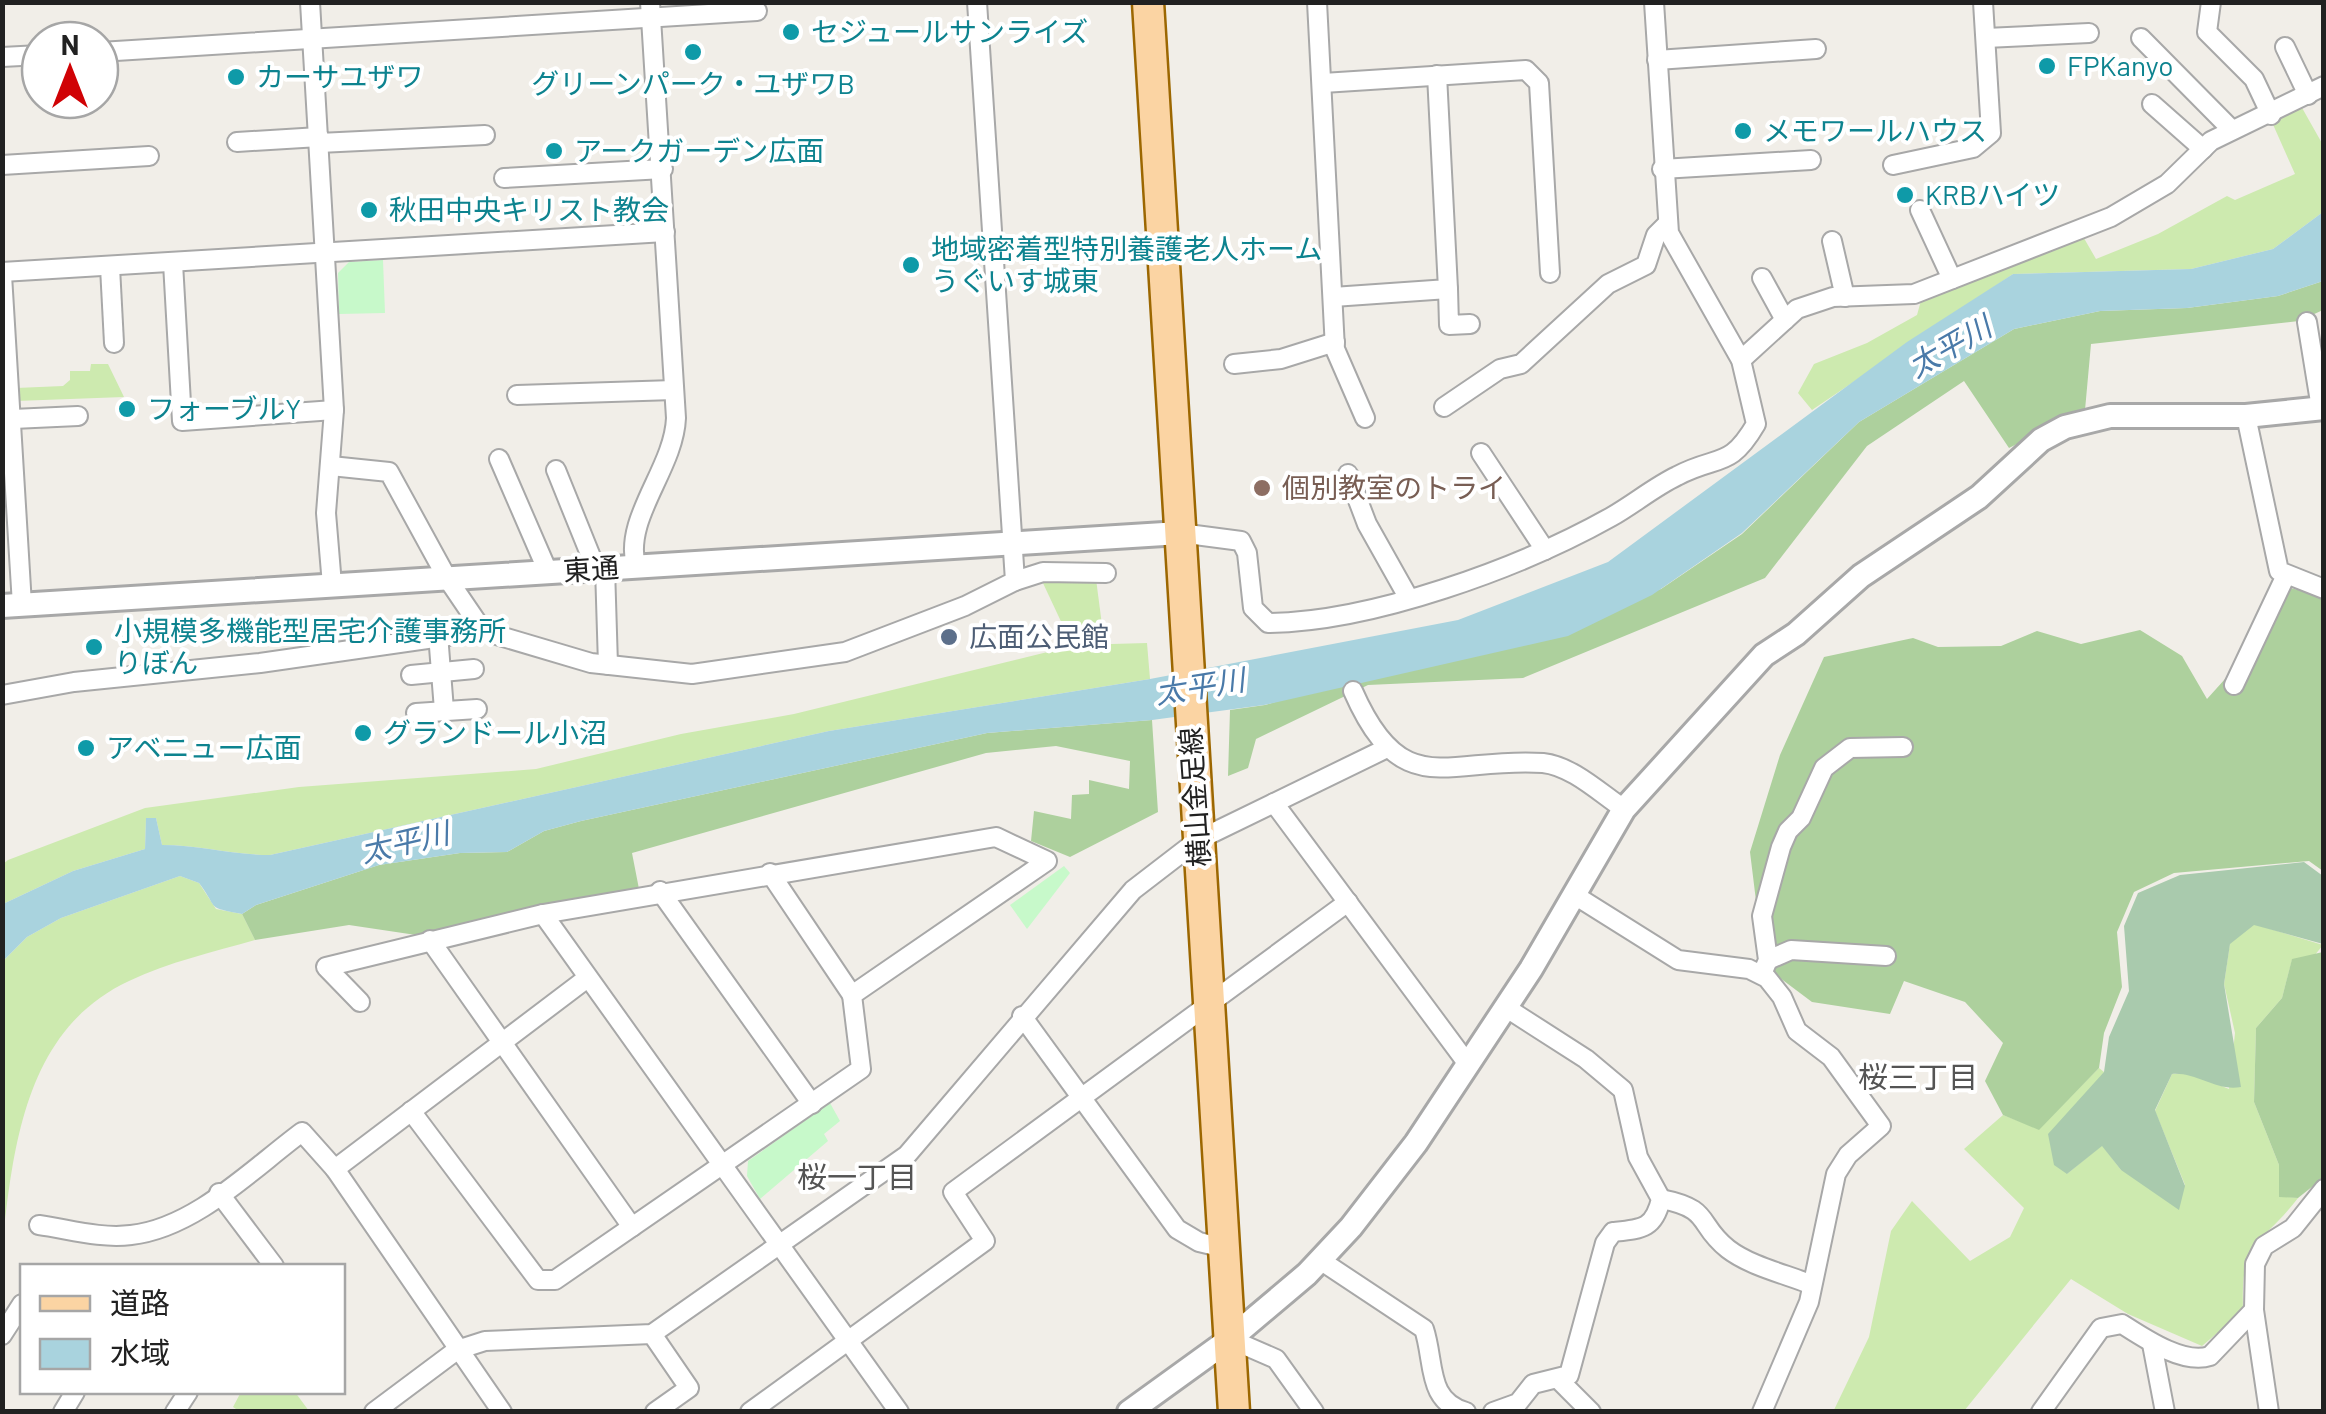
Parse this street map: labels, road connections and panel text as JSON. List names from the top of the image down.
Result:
{
  "streets": {
    "main road": ["横山金足線"],
    "street": ["東通"]
  },
  "crossings": [
    ["東通", "横山金足線"]
  ],
  "districts": ["桜三丁目", "桜一丁目"],
  "water": ["太平川"],
  "places": [
    "セジュールサンライズ",
    "グリーンパーク・ユザワB",
    "FPKanyo",
    "カーサユザワ",
    "メモワールハウス",
    "アークガーデン広面",
    "KRBハイツ",
    "秋田中央キリスト教会",
    "地域密着型特別養護老人ホーム うぐいす城東",
    "フォーブルY",
    "個別教室のトライ",
    "広面公民館",
    "小規模多機能型居宅介護事務所 りぼん",
    "グランドール小沼",
    "アベニュー広面"
  ],
  "legend": ["道路", "水域"],
  "north": "top"
}
